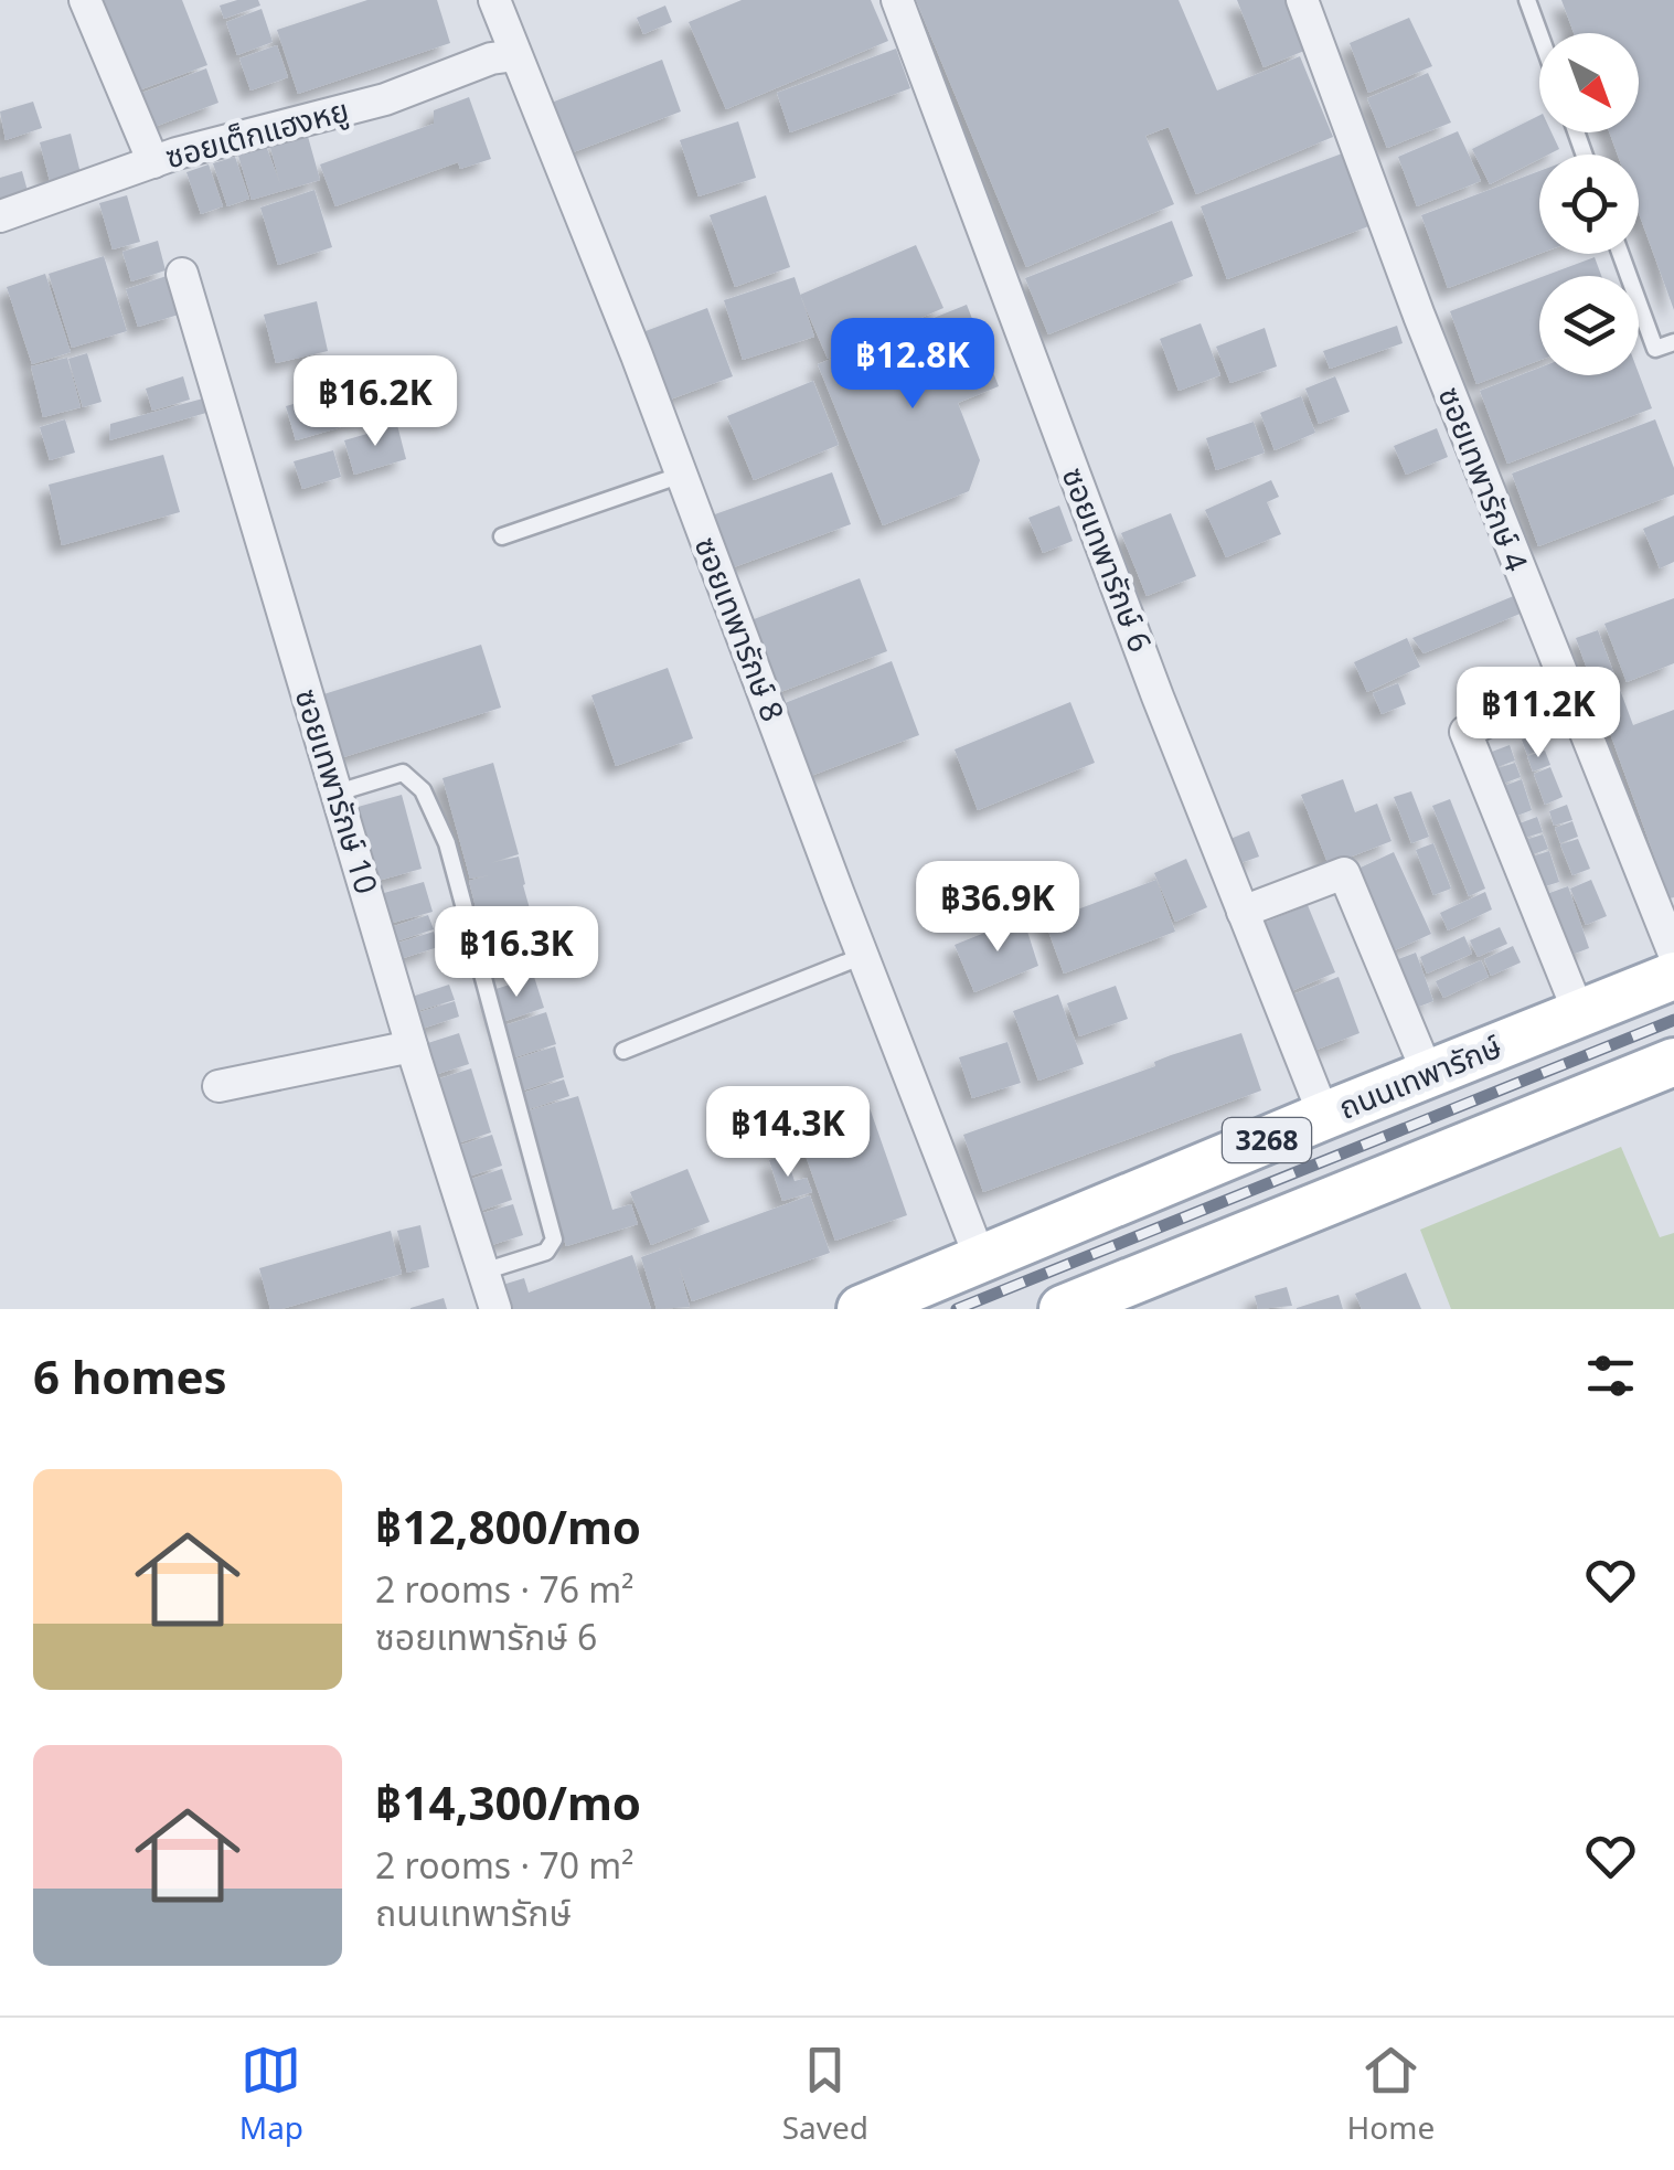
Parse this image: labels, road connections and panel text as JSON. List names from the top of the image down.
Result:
{
  "streets": {
    "main road": ["ถนนเทพารักษ์", "3268"],
    "street": [
      "ซอยเต็กแฮงหยู",
      "ซอยเทพารักษ์ 4",
      "ซอยเทพารักษ์ 6",
      "ซอยเทพารักษ์ 8",
      "ซอยเทพารักษ์ 10"
    ]
  },
  "crossings": [
    ["ซอยเต็กแฮงหยู", "ซอยเทพารักษ์ 8"],
    ["ซอยเทพารักษ์ 6", "ถนนเทพารักษ์"],
    ["ซอยเทพารักษ์ 8", "ถนนเทพารักษ์"]
  ],
  "north": "bottom right",
  "page": {
    "price": [
      "฿12.8K",
      "฿16.2K",
      "฿11.2K",
      "฿36.9K",
      "฿16.3K",
      "฿14.3K"
    ],
    "heading": "6 homes",
    "list": [
      {
        "name": "฿12,800/mo",
        "note": "2 rooms · 76 m² · ซอยเทพารักษ์ 6"
      },
      {
        "name": "฿14,300/mo",
        "note": "2 rooms · 70 m² · ถนนเทพารักษ์"
      }
    ],
    "tabs": ["Map", "Saved", "Home"]
  }
}
